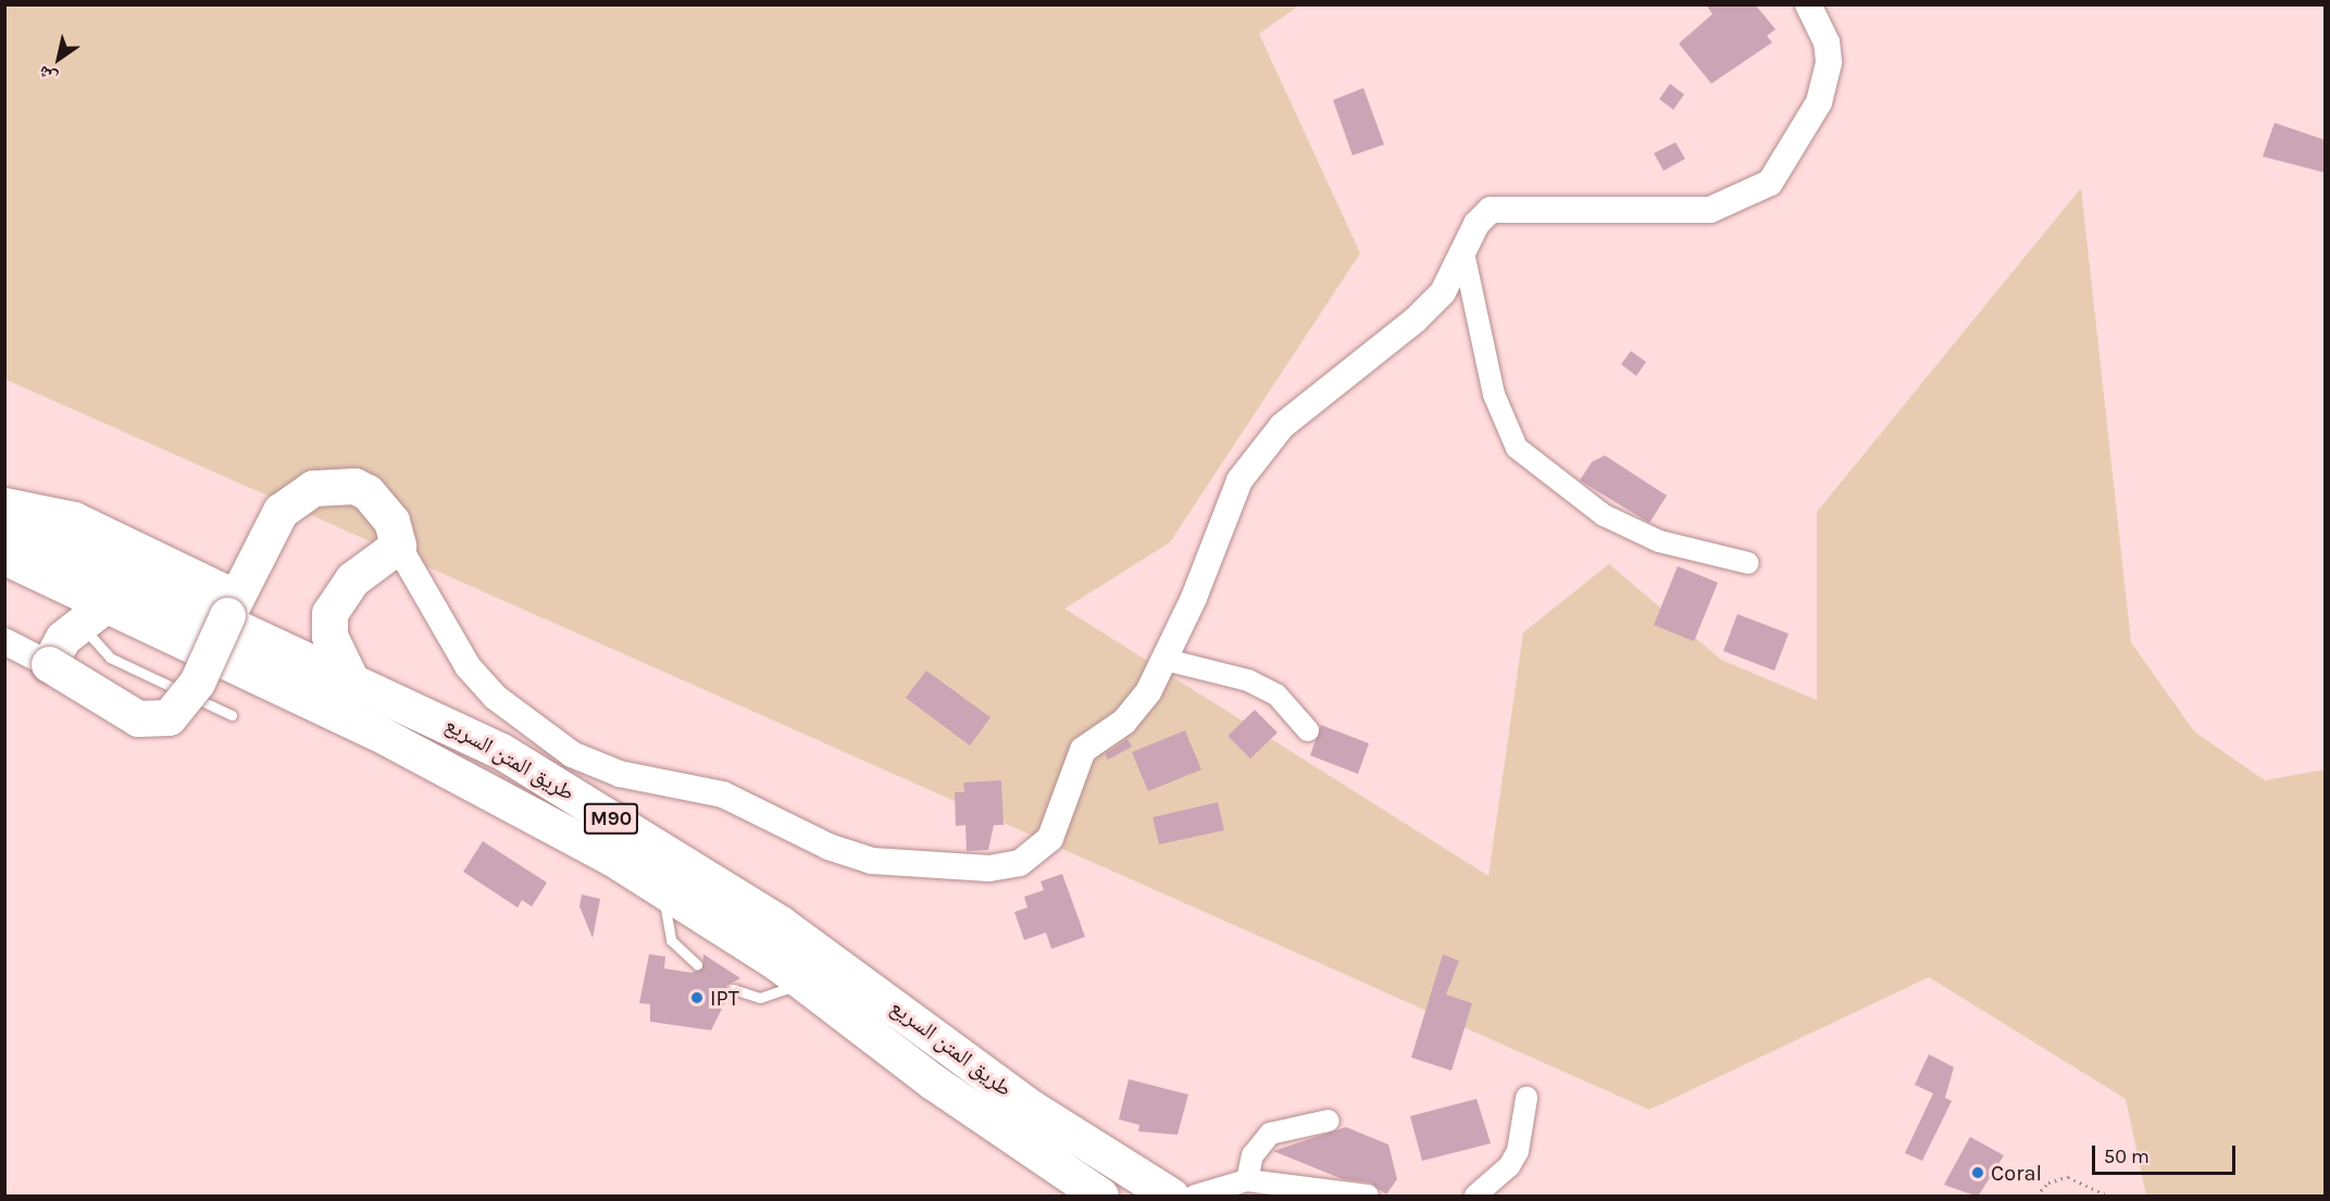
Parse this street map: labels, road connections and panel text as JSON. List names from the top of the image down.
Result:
{
  "streets": {
    "highway": ["طريق المتن السريع", "M90"]
  },
  "places": ["IPT", "Coral"],
  "scale_bar": "50 m",
  "north": "bottom left"
}
